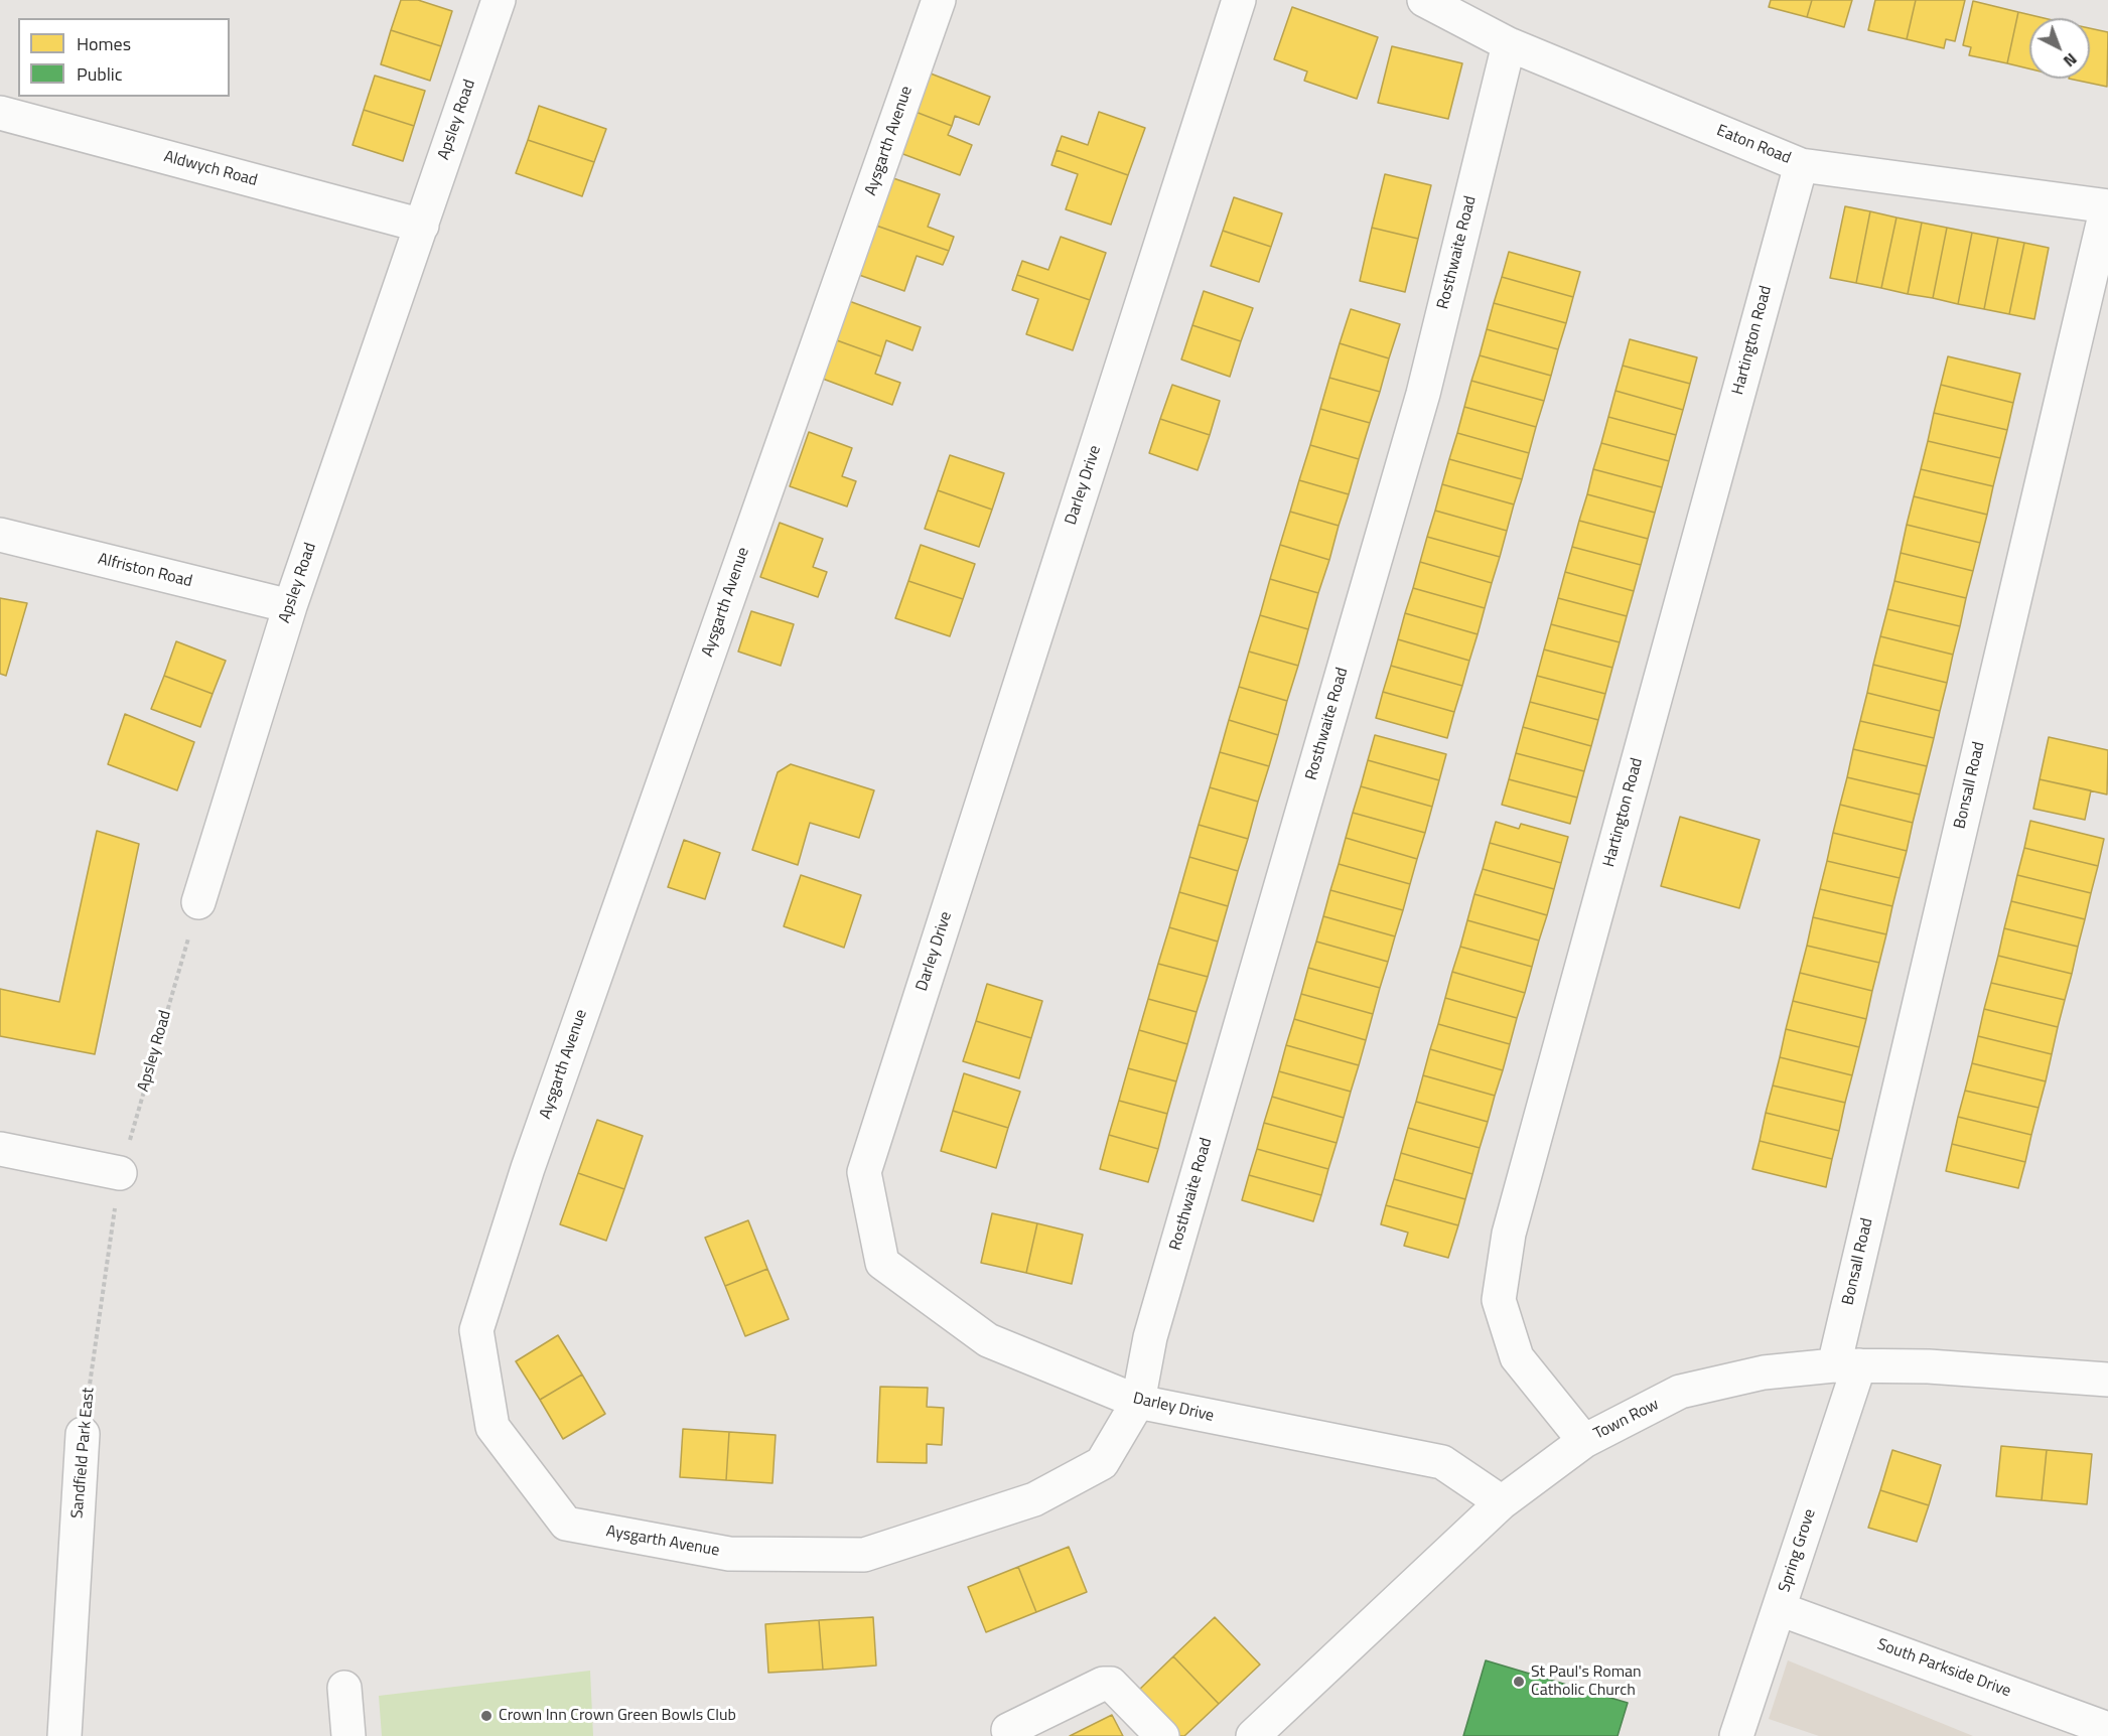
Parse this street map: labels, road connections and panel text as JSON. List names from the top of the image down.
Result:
{
  "streets": {
    "street": [
      "Apsley Road",
      "Aysgarth Avenue",
      "Eaton Road",
      "Aldwych Road",
      "Rosthwaite Road",
      "Hartington Road",
      "Darley Drive",
      "Alfriston Road",
      "Bonsall Road",
      "Town Row",
      "Sandfield Park East",
      "Spring Grove",
      "South Parkside Drive"
    ]
  },
  "crossings": [
    ["Apsley Road", "Aldwych Road"],
    ["Apsley Road", "Alfriston Road"],
    ["Apsley Road", "Sandfield Park East"],
    ["Aysgarth Avenue", "Rosthwaite Road"],
    ["Aysgarth Avenue", "Darley Drive"],
    ["Eaton Road", "Rosthwaite Road"],
    ["Eaton Road", "Hartington Road"],
    ["Eaton Road", "Bonsall Road"],
    ["Rosthwaite Road", "Darley Drive"],
    ["Hartington Road", "Town Row"],
    ["Darley Drive", "Town Row"],
    ["Bonsall Road", "Town Row"],
    ["Bonsall Road", "Spring Grove"],
    ["Town Row", "Spring Grove"],
    ["Spring Grove", "South Parkside Drive"]
  ],
  "places": ["St Paul's Roman Catholic Church", "Crown Inn Crown Green Bowls Club"],
  "legend": ["Homes", "Public"],
  "north": "bottom right"
}
